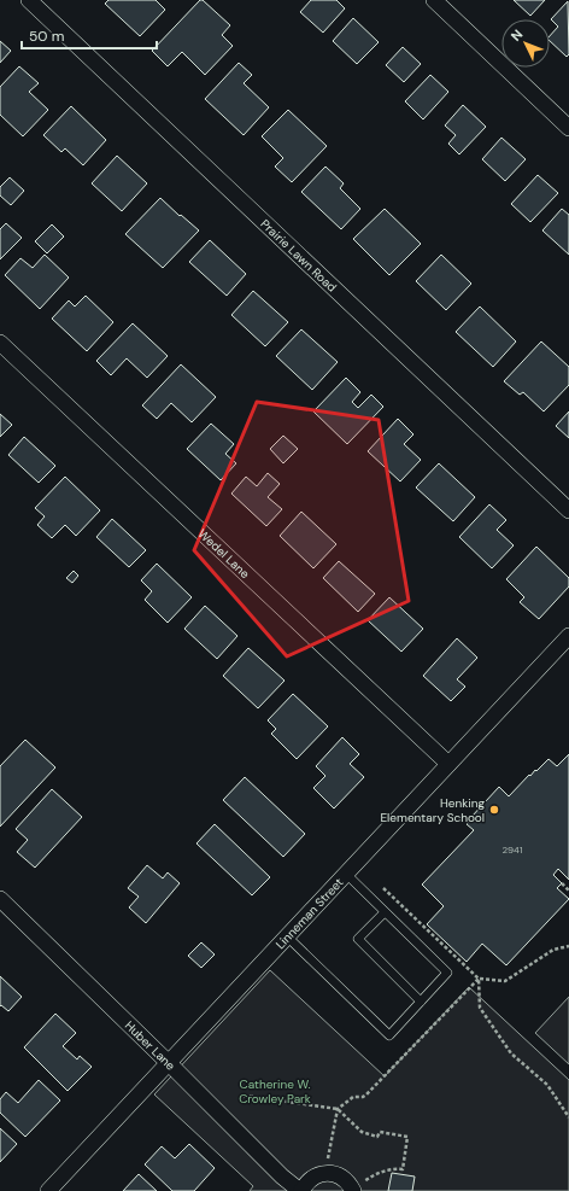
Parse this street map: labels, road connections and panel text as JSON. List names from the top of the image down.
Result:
{
  "streets": {
    "street": [
      "Prairie Lawn Road",
      "Wedel Lane",
      "Linneman Street",
      "Huber Lane"
    ]
  },
  "crossings": [
    ["Wedel Lane", "Linneman Street"],
    ["Linneman Street", "Huber Lane"]
  ],
  "parks": ["Catherine W. Crowley Park"],
  "places": ["Henking Elementary School"],
  "house_numbers": ["2941"],
  "scale_bar": "50 m",
  "north": "top left"
}
